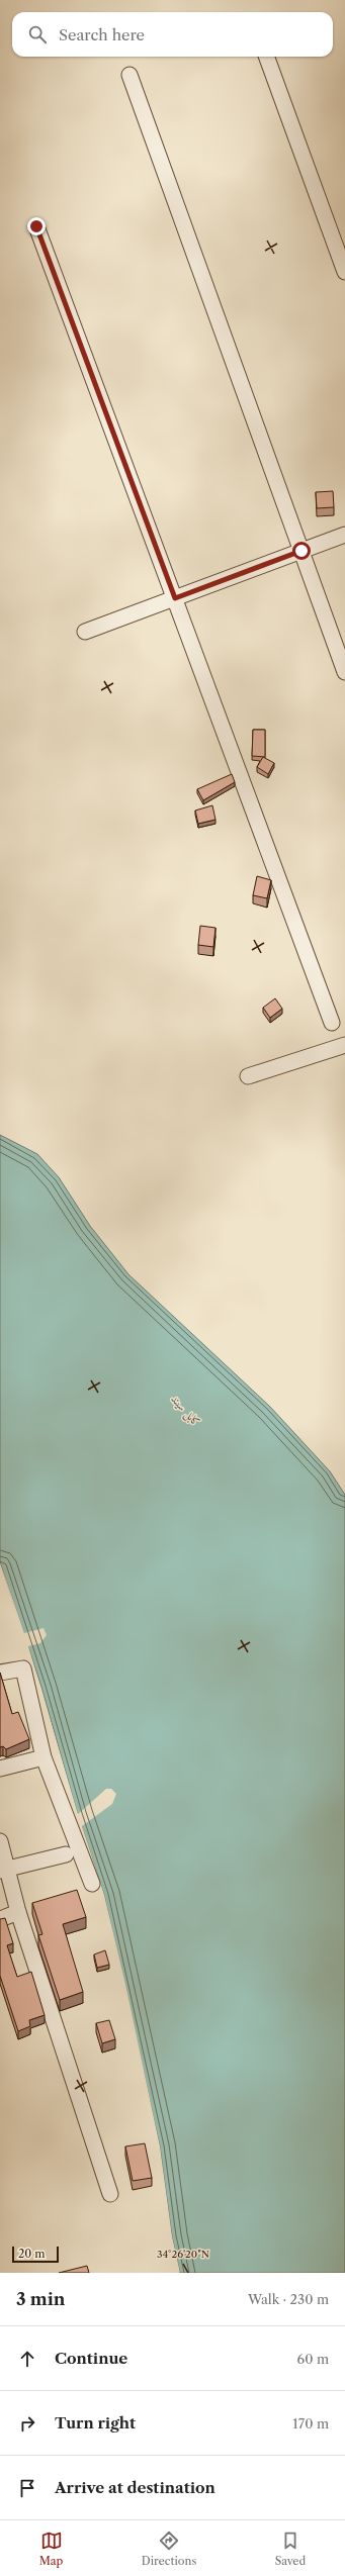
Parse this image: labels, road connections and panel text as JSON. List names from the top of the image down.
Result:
{
  "water": ["کابل سيند"],
  "scale_bar": "20 m",
  "page": {
    "search": "Search here",
    "scale": "20 m",
    "heading": ["3 min", "Walk · 230 m"],
    "list": [
      ["Continue", "60 m"],
      ["Turn right", "170 m"],
      "Arrive at destination"
    ],
    "nav": ["Map", "Directions", "Saved"]
  },
  "coordinates": ["34°26'20\"N"]
}
